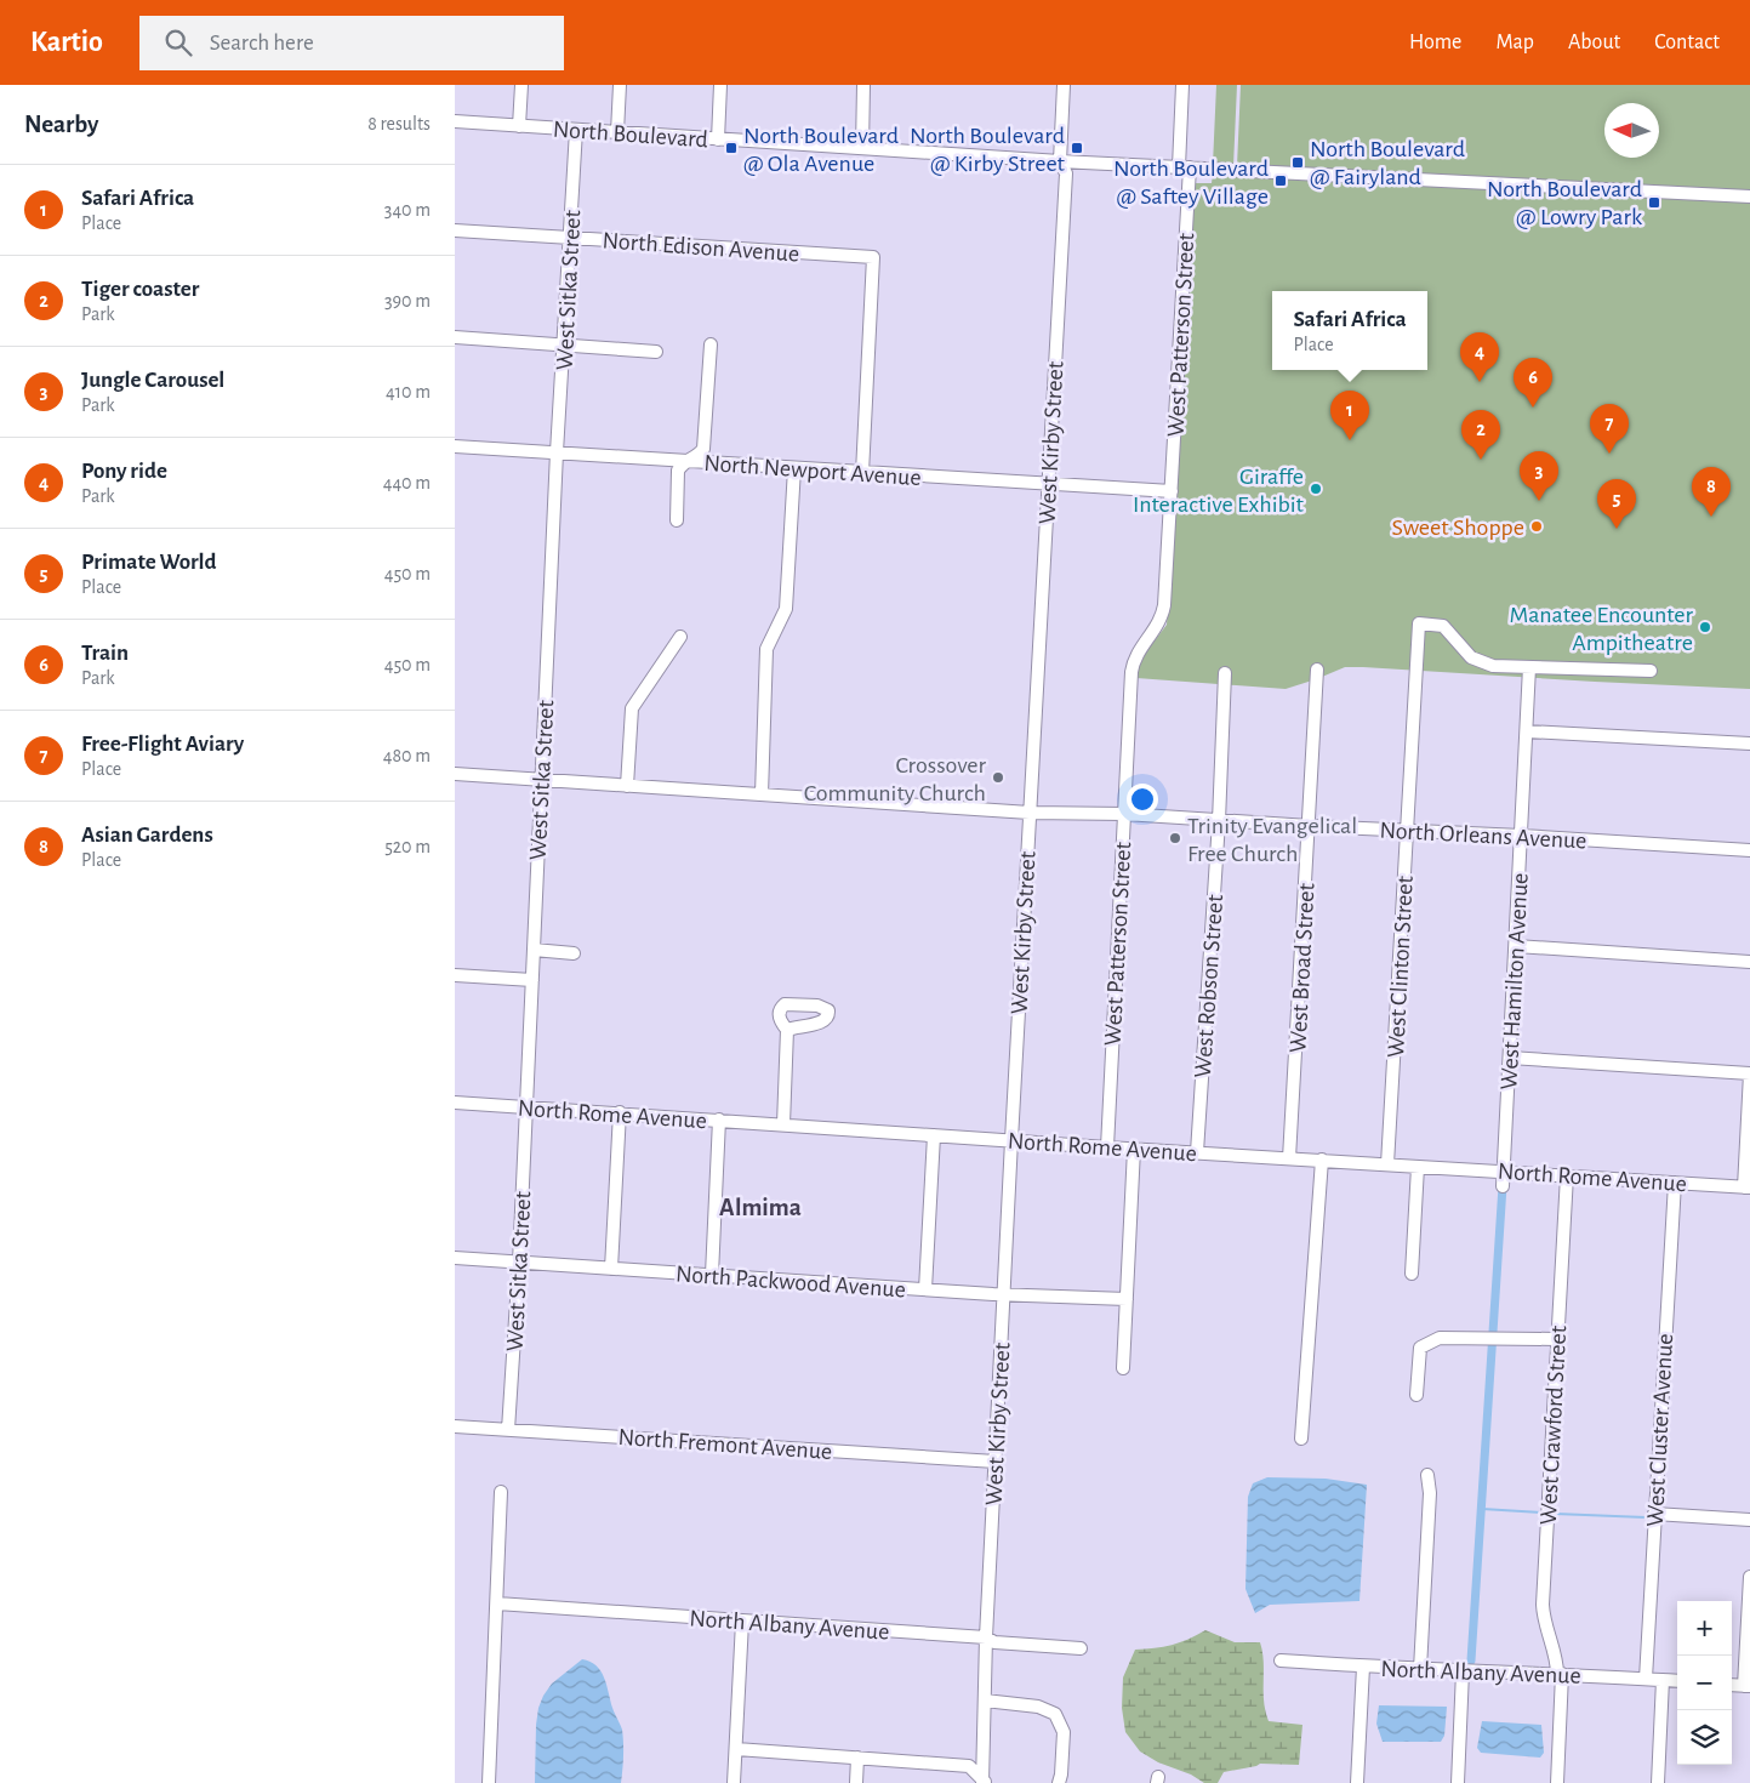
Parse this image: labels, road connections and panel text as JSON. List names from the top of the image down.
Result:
{
  "streets": {
    "street": [
      "North Boulevard",
      "North Edison Avenue",
      "West Sitka Street",
      "West Patterson Street",
      "West Kirby Street",
      "North Newport Avenue",
      "North Orleans Avenue",
      "West Clinton Street",
      "West Broad Street",
      "West Hamilton Avenue",
      "West Robson Street",
      "North Rome Avenue",
      "North Packwood Avenue",
      "West Crawford Street",
      "West Cluster Avenue",
      "North Fremont Avenue",
      "North Albany Avenue"
    ]
  },
  "crossings": [
    ["North Boulevard", "West Sitka Street"],
    ["North Boulevard", "West Patterson Street"],
    ["North Boulevard", "West Kirby Street"],
    ["North Edison Avenue", "West Sitka Street"],
    ["North Edison Avenue", "North Newport Avenue"],
    ["West Sitka Street", "North Newport Avenue"],
    ["West Sitka Street", "North Orleans Avenue"],
    ["West Sitka Street", "North Rome Avenue"],
    ["West Sitka Street", "North Packwood Avenue"],
    ["West Sitka Street", "North Fremont Avenue"],
    ["West Patterson Street", "North Newport Avenue"],
    ["West Patterson Street", "North Orleans Avenue"],
    ["West Patterson Street", "North Rome Avenue"],
    ["West Kirby Street", "North Newport Avenue"],
    ["West Kirby Street", "North Orleans Avenue"],
    ["West Kirby Street", "North Rome Avenue"],
    ["West Kirby Street", "North Packwood Avenue"],
    ["West Kirby Street", "North Fremont Avenue"],
    ["West Kirby Street", "North Albany Avenue"],
    ["North Orleans Avenue", "West Clinton Street"],
    ["North Orleans Avenue", "West Broad Street"],
    ["North Orleans Avenue", "West Hamilton Avenue"],
    ["North Orleans Avenue", "West Robson Street"],
    ["West Clinton Street", "West Hamilton Avenue"],
    ["West Clinton Street", "North Rome Avenue"],
    ["West Broad Street", "North Rome Avenue"],
    ["West Hamilton Avenue", "North Rome Avenue"],
    ["West Robson Street", "North Rome Avenue"],
    ["North Rome Avenue", "West Crawford Street"],
    ["North Rome Avenue", "West Cluster Avenue"],
    ["West Crawford Street", "North Albany Avenue"],
    ["West Cluster Avenue", "North Albany Avenue"]
  ],
  "districts": ["Almima"],
  "places": {
    "transit": [
      "North Boulevard @ Ola Avenue",
      "North Boulevard @ Kirby Street",
      "North Boulevard @ Fairyland",
      "North Boulevard @ Saftey Village",
      "North Boulevard @ Lowry Park"
    ],
    "other": [
      "Giraffe Interactive Exhibit",
      "Sweet Shoppe",
      "Manatee Encounter Ampitheatre",
      "Crossover Community Church",
      "Trinity Evangelical Free Church"
    ]
  },
  "north": "left",
  "page": {
    "header": "Kartio",
    "search": "Search here",
    "nav": [
      "Home",
      "Map",
      "About",
      "Contact"
    ],
    "heading": ["Nearby", "8 results"],
    "list": [
      {
        "mark": "1",
        "name": "Safari Africa",
        "note": "Place",
        "value": "340 m"
      },
      {
        "mark": "2",
        "name": "Tiger coaster",
        "note": "Park",
        "value": "390 m"
      },
      {
        "mark": "3",
        "name": "Jungle Carousel",
        "note": "Park",
        "value": "410 m"
      },
      {
        "mark": "4",
        "name": "Pony ride",
        "note": "Park",
        "value": "440 m"
      },
      {
        "mark": "5",
        "name": "Primate World",
        "note": "Place",
        "value": "450 m"
      },
      {
        "mark": "6",
        "name": "Train",
        "note": "Park",
        "value": "450 m"
      },
      {
        "mark": "7",
        "name": "Free-Flight Aviary",
        "note": "Place",
        "value": "480 m"
      },
      {
        "mark": "8",
        "name": "Asian Gardens",
        "note": "Place",
        "value": "520 m"
      }
    ],
    "popup": ["Safari Africa", "Place"],
    "pins": [
      "4",
      "6",
      "1",
      "7",
      "2",
      "3",
      "8",
      "5"
    ],
    "map_buttons": ["+", "−"]
  }
}
